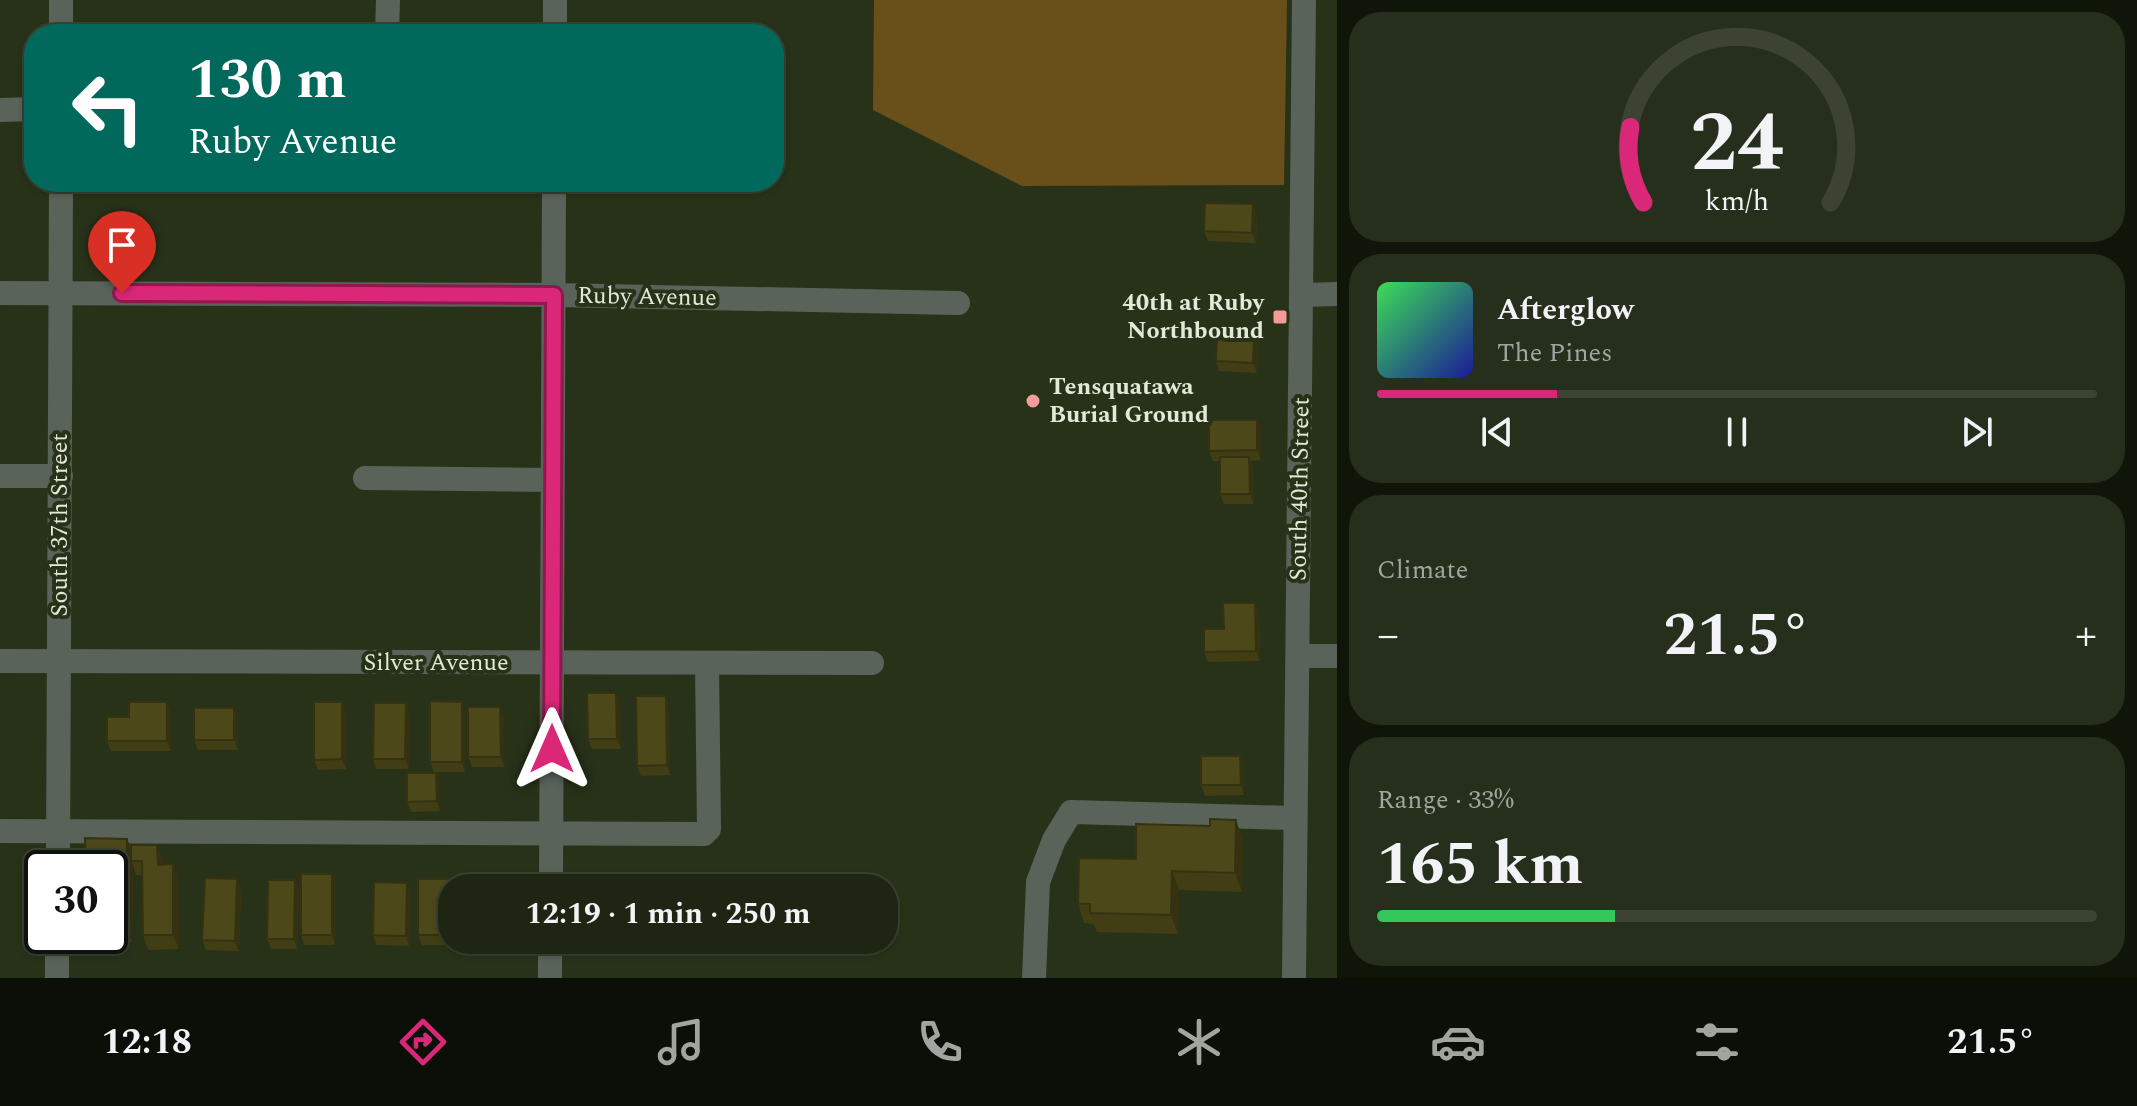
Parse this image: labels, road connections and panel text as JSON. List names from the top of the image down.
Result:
{
  "streets": {
    "street": [
      "Ruby Avenue",
      "South 40th Street",
      "South 37th Street",
      "Silver Avenue"
    ]
  },
  "crossings": [
    ["Ruby Avenue", "South 37th Street"],
    ["South 37th Street", "Silver Avenue"]
  ],
  "places": {
    "transit": ["40th at Ruby Northbound"],
    "other": ["Tensquatawa Burial Ground"]
  },
  "page": {
    "turn": ["130 m", "Ruby Avenue"],
    "song": ["Afterglow", "The Pines"],
    "tile": [
      "Climate",
      ["Range · 33%", "165 km"]
    ],
    "heat": ["−", "21.5°", "+"],
    "limit": "30",
    "trip": "12:19 · 1 min · 250 m",
    "tabs": ["12:18", "21.5°"],
    "gauge": ["24", "km/h"]
  }
}
